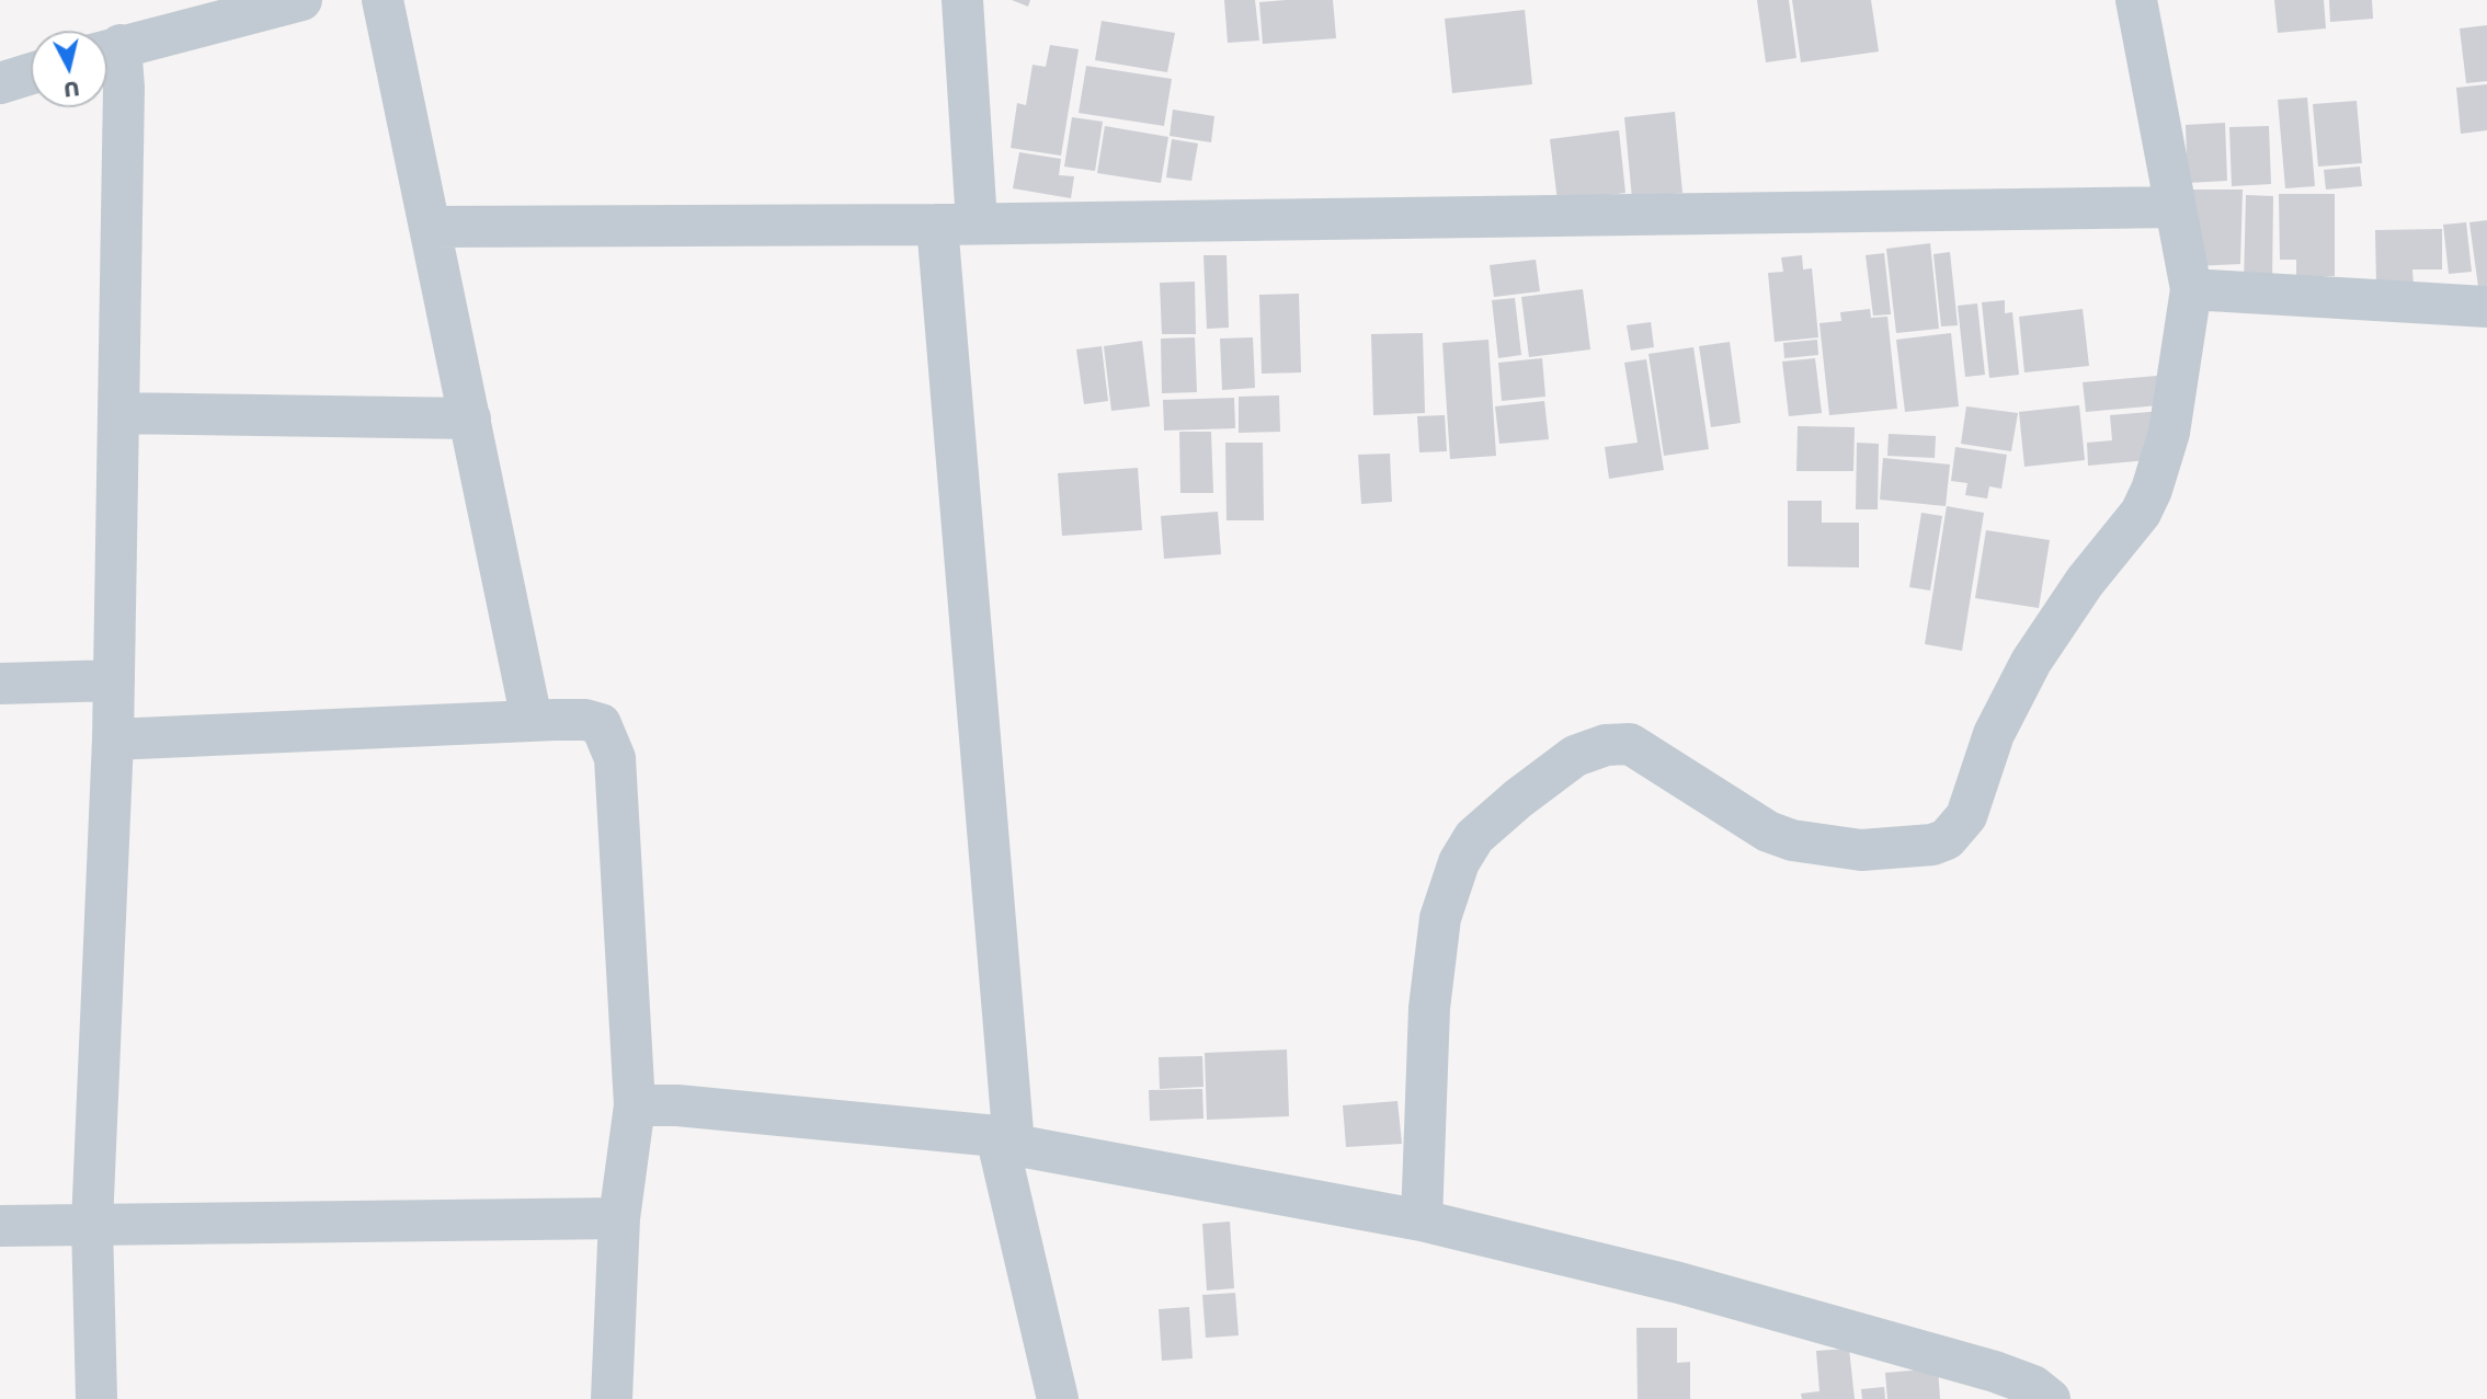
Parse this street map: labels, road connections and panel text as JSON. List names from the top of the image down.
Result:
{
  "north": "bottom"
}
